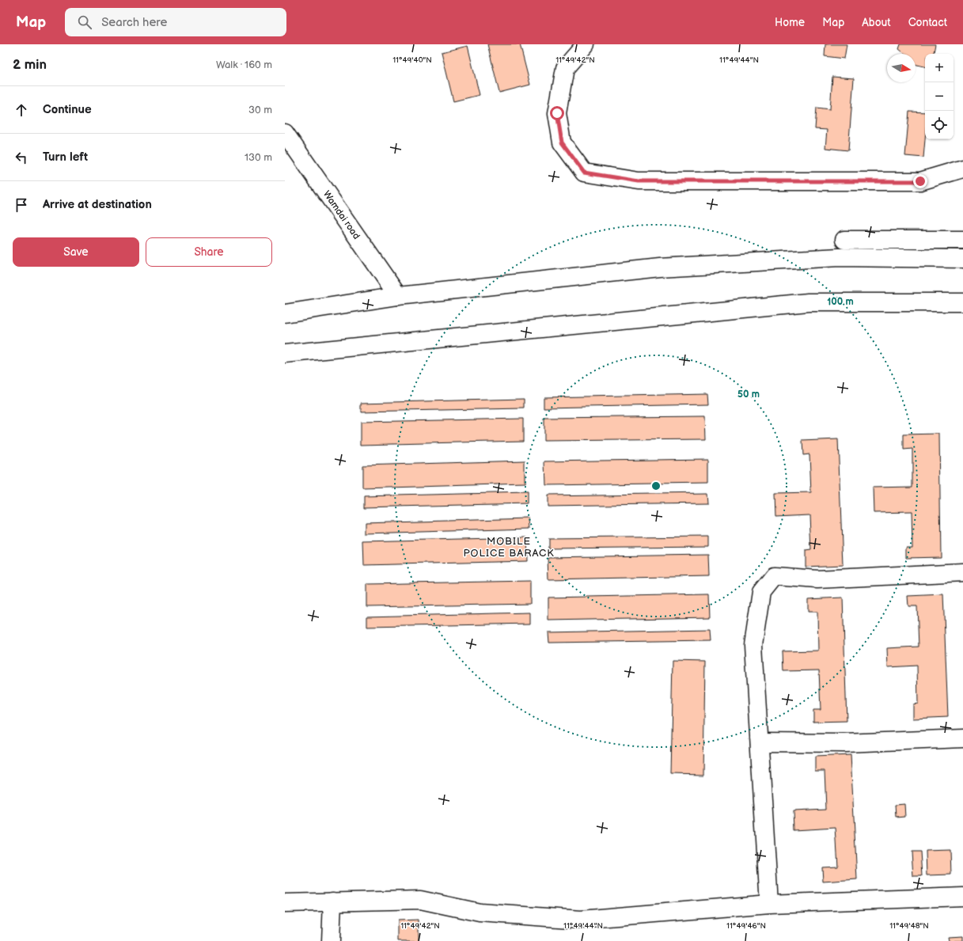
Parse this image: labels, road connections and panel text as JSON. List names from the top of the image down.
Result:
{
  "streets": {
    "street": ["Wamdai road"]
  },
  "districts": ["MOBILE POLICE BARACK"],
  "north": "right",
  "page": {
    "header": "Map",
    "search": "Search here",
    "nav": [
      "Home",
      "Map",
      "About",
      "Contact"
    ],
    "heading": ["2 min", "Walk · 160 m"],
    "map_buttons": ["+", "−"],
    "list": [
      ["Continue", "30 m"],
      ["Turn left", "130 m"],
      "Arrive at destination"
    ],
    "buttons": ["Save", "Share"]
  },
  "coordinates": [
    "11°49'44\"N",
    "11°49'40\"N",
    "11°49'42\"N",
    "11°49'46\"N",
    "11°49'48\"N"
  ],
  "rings": ["100 m", "50 m"]
}
